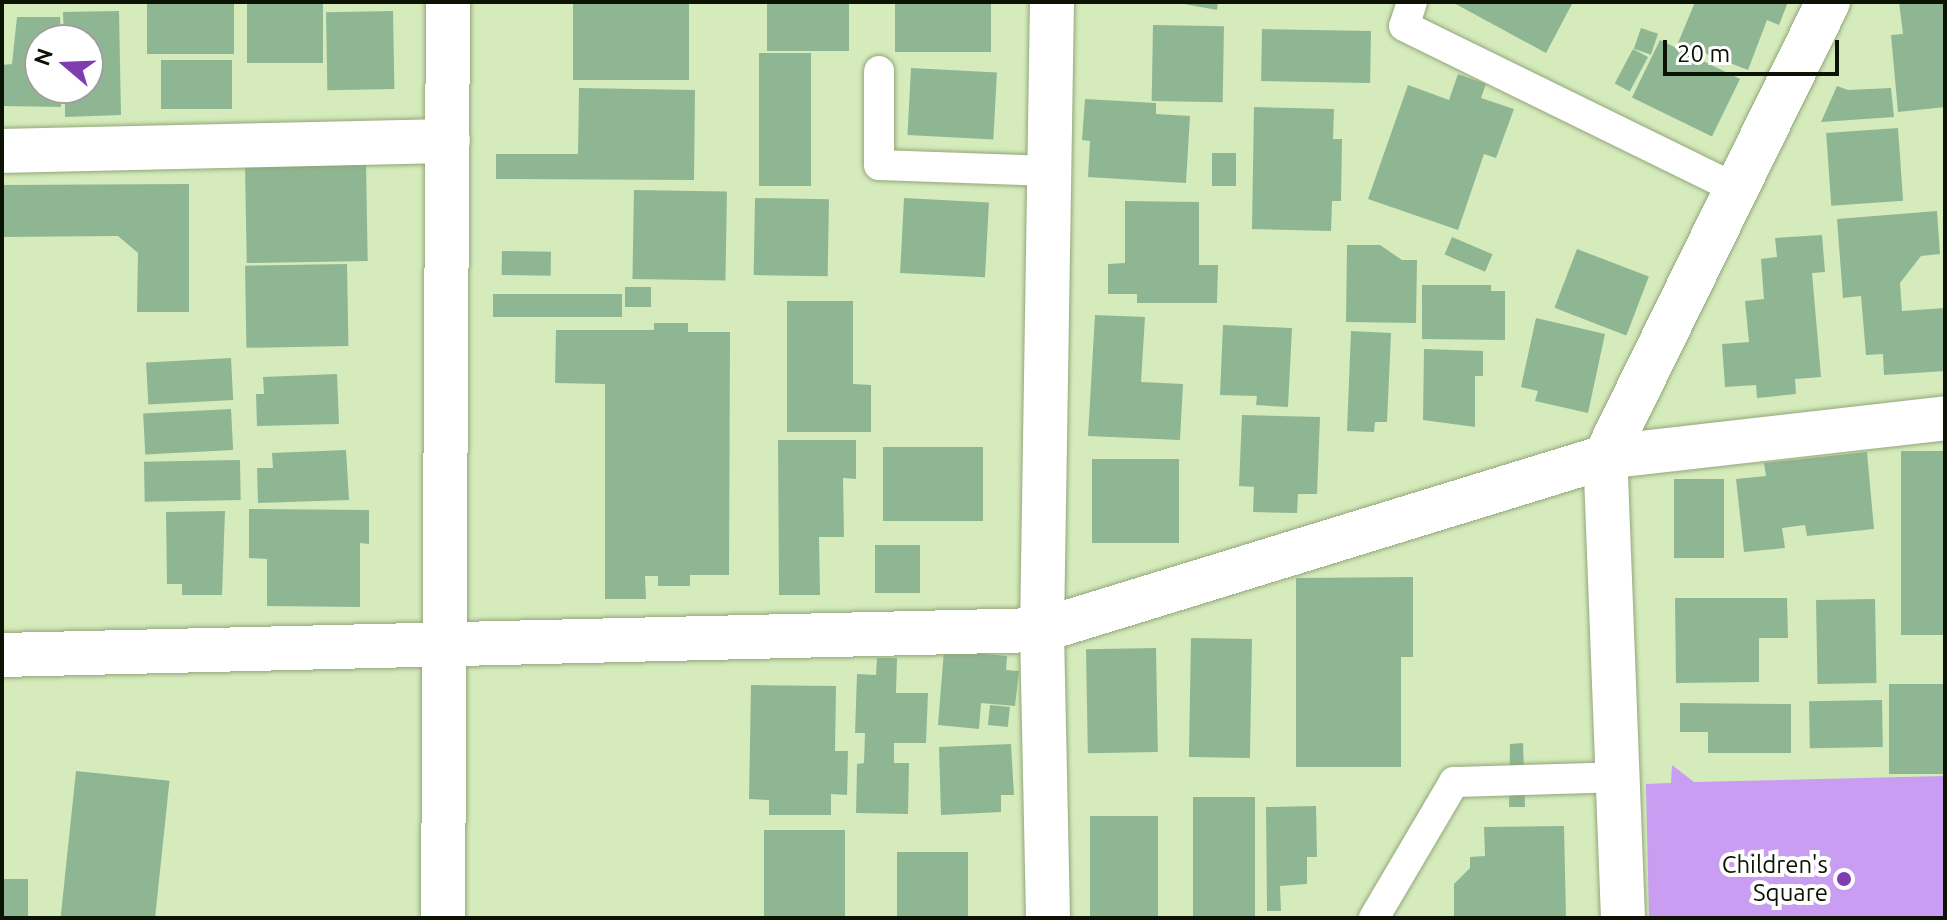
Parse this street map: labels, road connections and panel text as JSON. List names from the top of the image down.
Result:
{
  "places": ["Children's Square"],
  "scale_bar": "20 m",
  "north": "left"
}
